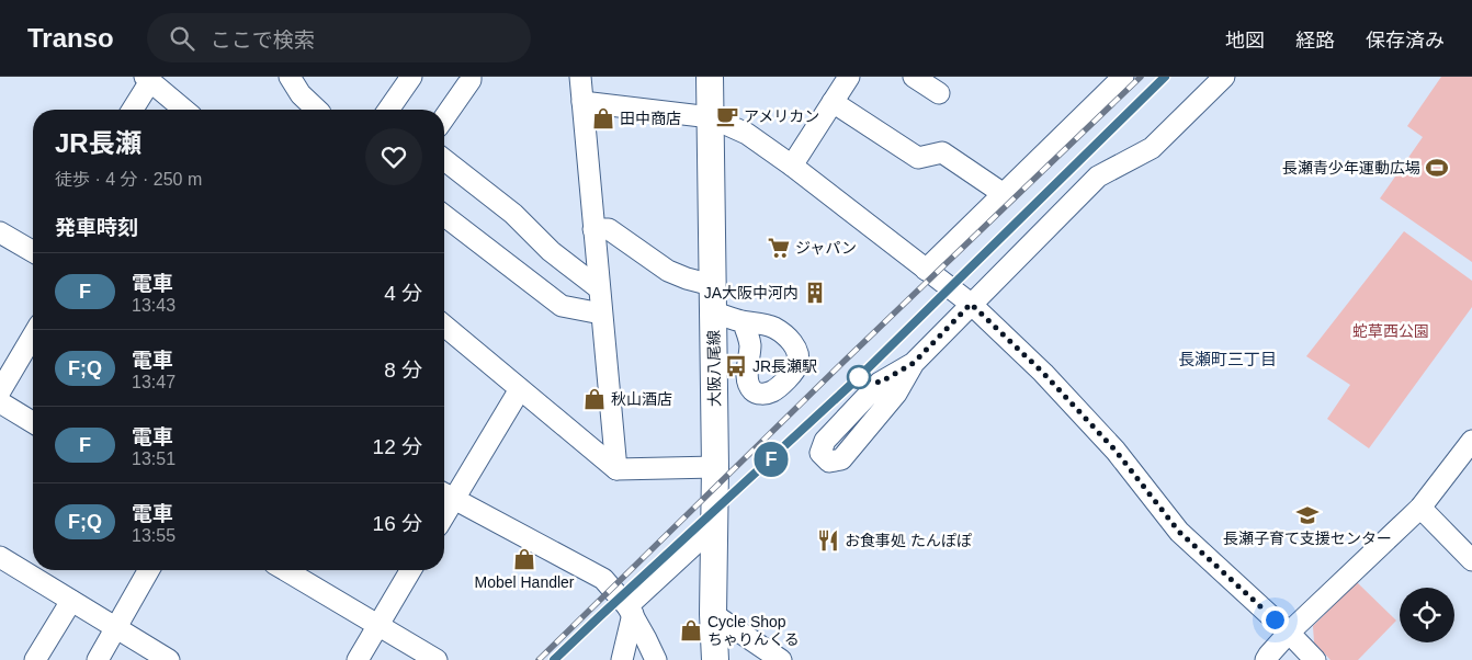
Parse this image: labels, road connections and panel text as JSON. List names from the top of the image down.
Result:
{
  "streets": {
    "main road": ["大阪八尾線"]
  },
  "districts": ["長瀬町三丁目"],
  "parks": ["蛇草西公園"],
  "places": {
    "cafe": ["アメリカン"],
    "shop": [
      "田中商店",
      "秋山酒店",
      "Mobel Handler",
      "Cycle Shop ちゃりんくる"
    ],
    "sports": ["長瀬青少年運動広場"],
    "supermarket": ["ジャパン"],
    "building": ["JA大阪中河内"],
    "bus stop": ["JR長瀬駅"],
    "school or university": ["長瀬子育て支援センター"],
    "restaurant": ["お食事処 たんぽぽ"]
  },
  "page": {
    "header": "Transo",
    "search": "ここで検索",
    "nav": ["地図", "経路", "保存済み"],
    "on_map": "F",
    "heading": [
      ["JR長瀬", "徒歩 · 4 分 · 250 m"],
      "発車時刻"
    ],
    "list": [
      {
        "mark": "F",
        "name": "電車",
        "note": "13:43",
        "value": "4 分"
      },
      {
        "mark": "F;Q",
        "name": "電車",
        "note": "13:47",
        "value": "8 分"
      },
      {
        "mark": "F",
        "name": "電車",
        "note": "13:51",
        "value": "12 分"
      },
      {
        "mark": "F;Q",
        "name": "電車",
        "note": "13:55",
        "value": "16 分"
      }
    ]
  }
}
